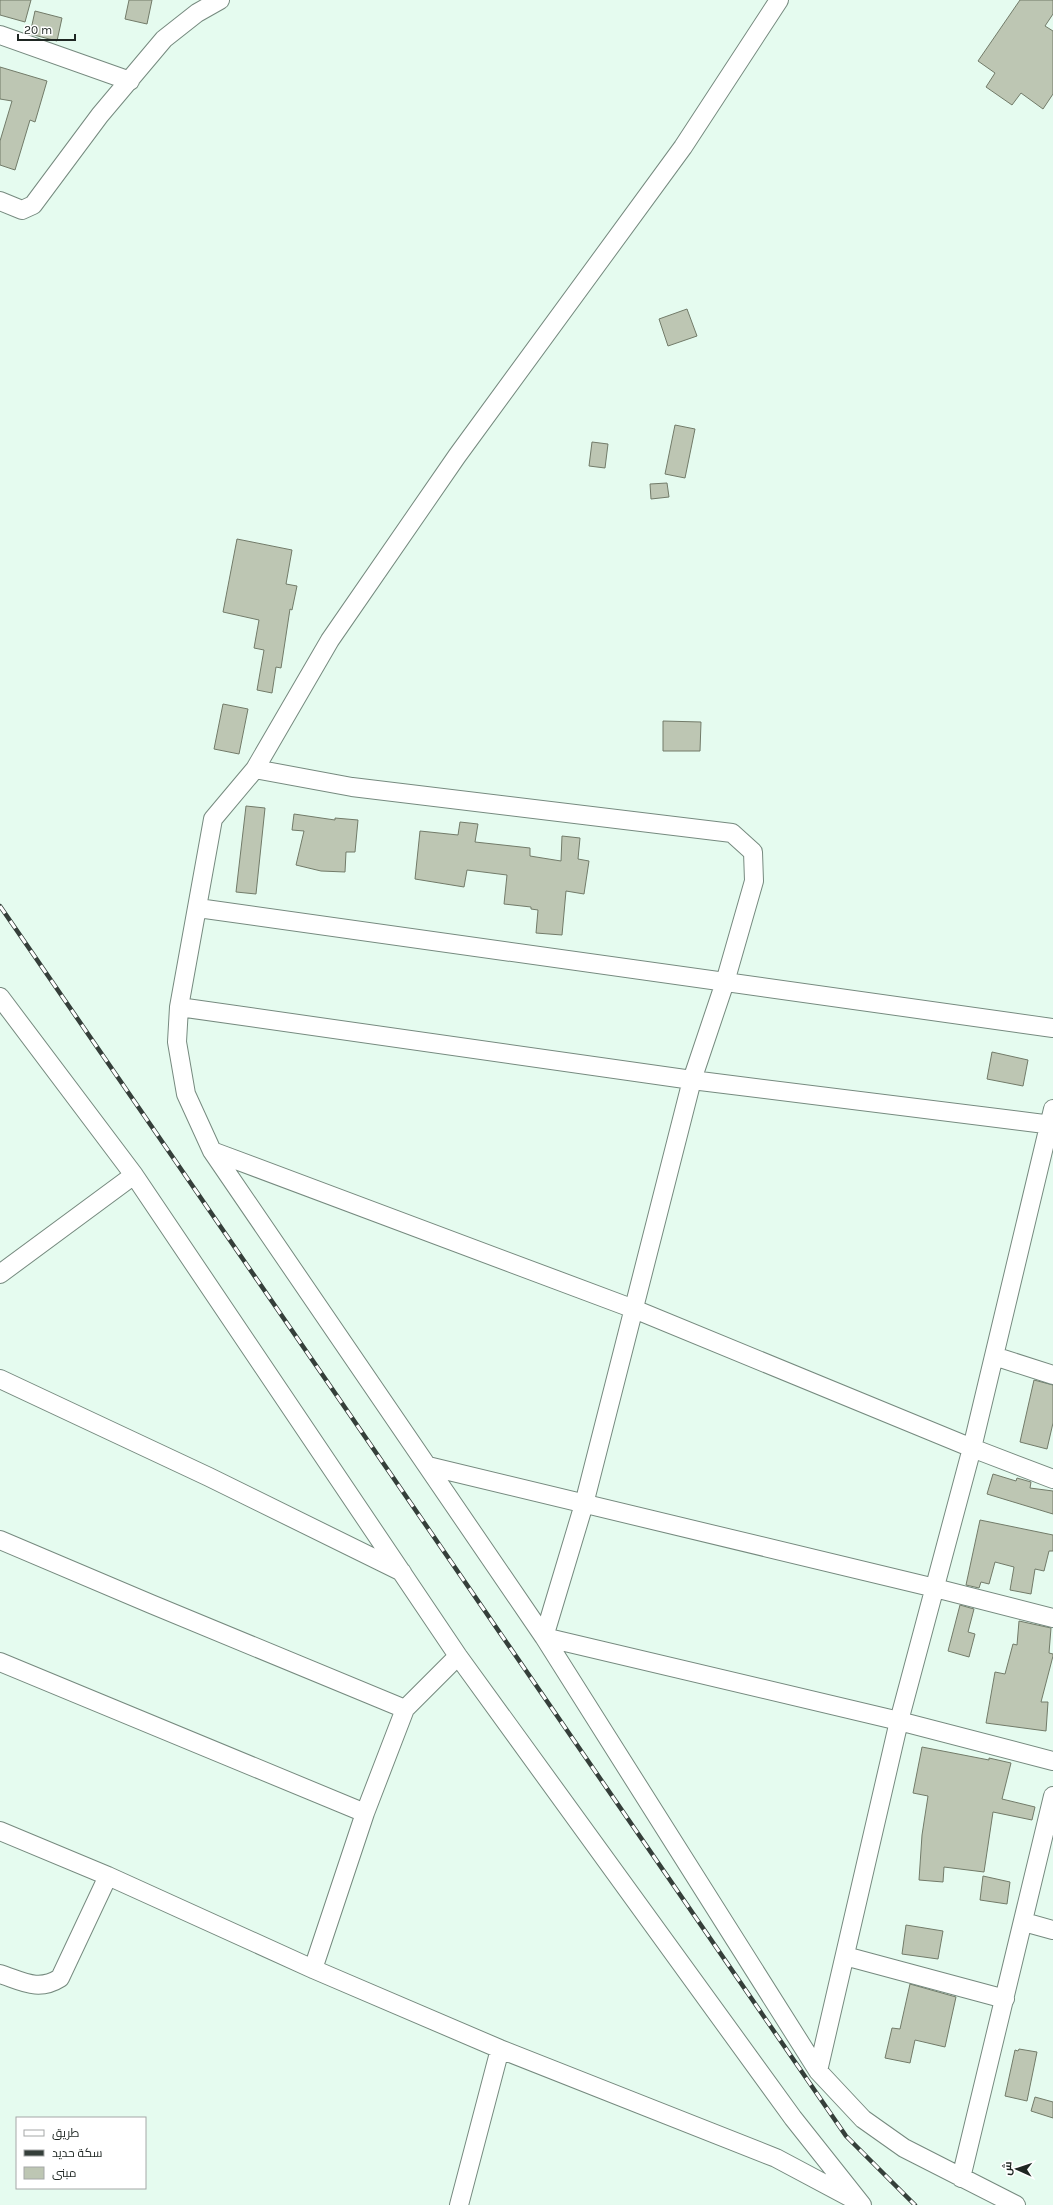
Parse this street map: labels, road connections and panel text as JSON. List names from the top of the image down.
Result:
{
  "legend": ["طريق", "سكة حديد", "مبنى"],
  "scale_bar": "20 m",
  "north": "left"
}
